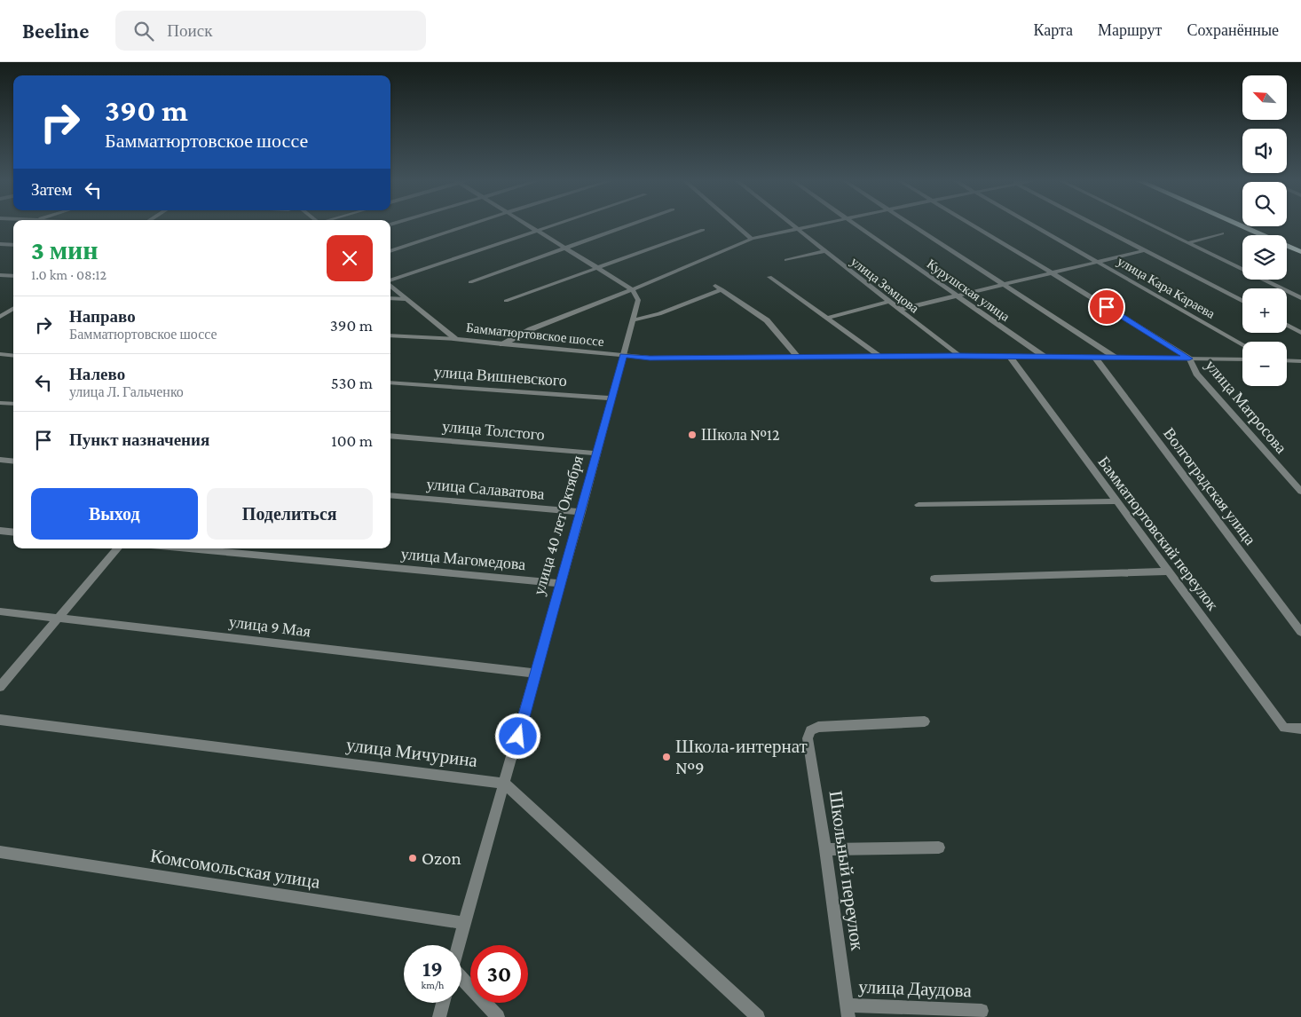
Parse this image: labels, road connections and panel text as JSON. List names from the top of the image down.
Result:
{
  "streets": {
    "street": [
      "улица Земцова",
      "улица Кара Караева",
      "Курушская улица",
      "Бамматюртовское шоссе",
      "улица Вишневского",
      "улица Матросова",
      "улица Толстого",
      "Волгоградская улица",
      "улица Салаватова",
      "улица 40 лет Октября",
      "Бамматюртовский переулок",
      "улица Магомедова",
      "улица 9 Мая",
      "улица Мичурина",
      "Комсомольская улица",
      "Школьный переулок",
      "улица Даудова"
    ]
  },
  "crossings": [
    ["улица Земцова", "Бамматюртовское шоссе"],
    ["Курушская улица", "Бамматюртовское шоссе"],
    ["Бамматюртовское шоссе", "улица Матросова"],
    ["Бамматюртовское шоссе", "Волгоградская улица"],
    ["Бамматюртовское шоссе", "улица 40 лет Октября"],
    ["Бамматюртовское шоссе", "Бамматюртовский переулок"],
    ["улица Вишневского", "улица 40 лет Октября"],
    ["улица Толстого", "улица 40 лет Октября"],
    ["улица Салаватова", "улица 40 лет Октября"],
    ["улица 40 лет Октября", "улица Магомедова"],
    ["улица 40 лет Октября", "улица 9 Мая"],
    ["улица 40 лет Октября", "улица Мичурина"],
    ["улица 40 лет Октября", "Комсомольская улица"],
    ["Школьный переулок", "улица Даудова"]
  ],
  "places": ["Школа №12", "Школа-интернат №9", "Ozon"],
  "north": "top left",
  "page": {
    "header": "Beeline",
    "search": "Поиск",
    "nav": ["Карта", "Маршрут", "Сохранённые"],
    "map_buttons": ["+", "−"],
    "turn": ["390 m", "Бамматюртовское шоссе"],
    "then": "Затем",
    "heading": ["3 мин", "1.0 km · 08:12"],
    "list": [
      {
        "name": "Направо",
        "note": "Бамматюртовское шоссе",
        "value": "390 m"
      },
      {
        "name": "Налево",
        "note": "улица Л. Гальченко",
        "value": "530 m"
      },
      {
        "name": "Пункт назначения",
        "value": "100 m"
      }
    ],
    "buttons": ["Выход", "Поделиться"],
    "speed": "19 km/h",
    "limit": "30"
  }
}
